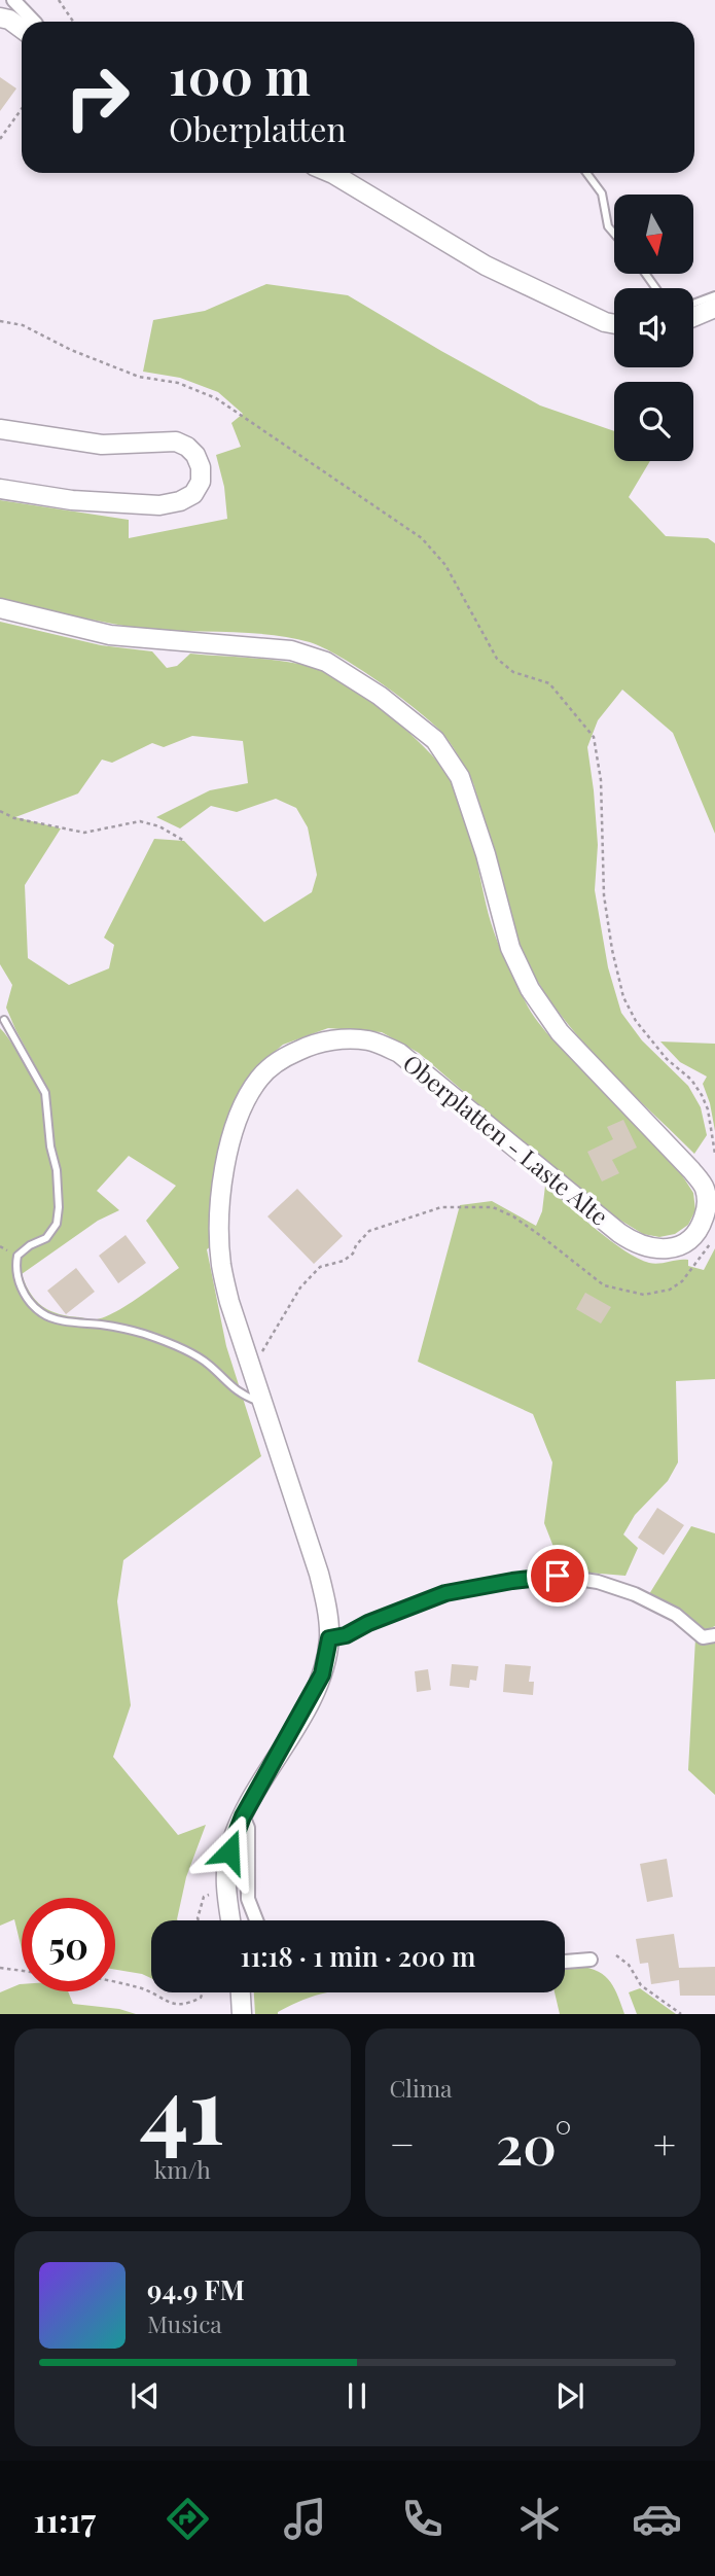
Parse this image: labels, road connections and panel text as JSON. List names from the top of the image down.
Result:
{
  "streets": {
    "main road": ["Oberplatten - Laste Alte"]
  },
  "north": "bottom",
  "page": {
    "turn": ["100 m", "Oberplatten"],
    "limit": "50",
    "trip": "11:18 · 1 min · 200 m",
    "tile": [
      ["41", "km/h"],
      "Clima"
    ],
    "heat": ["−", "20°", "+"],
    "song": ["94.9 FM", "Musica"],
    "tabs": "11:17"
  }
}
